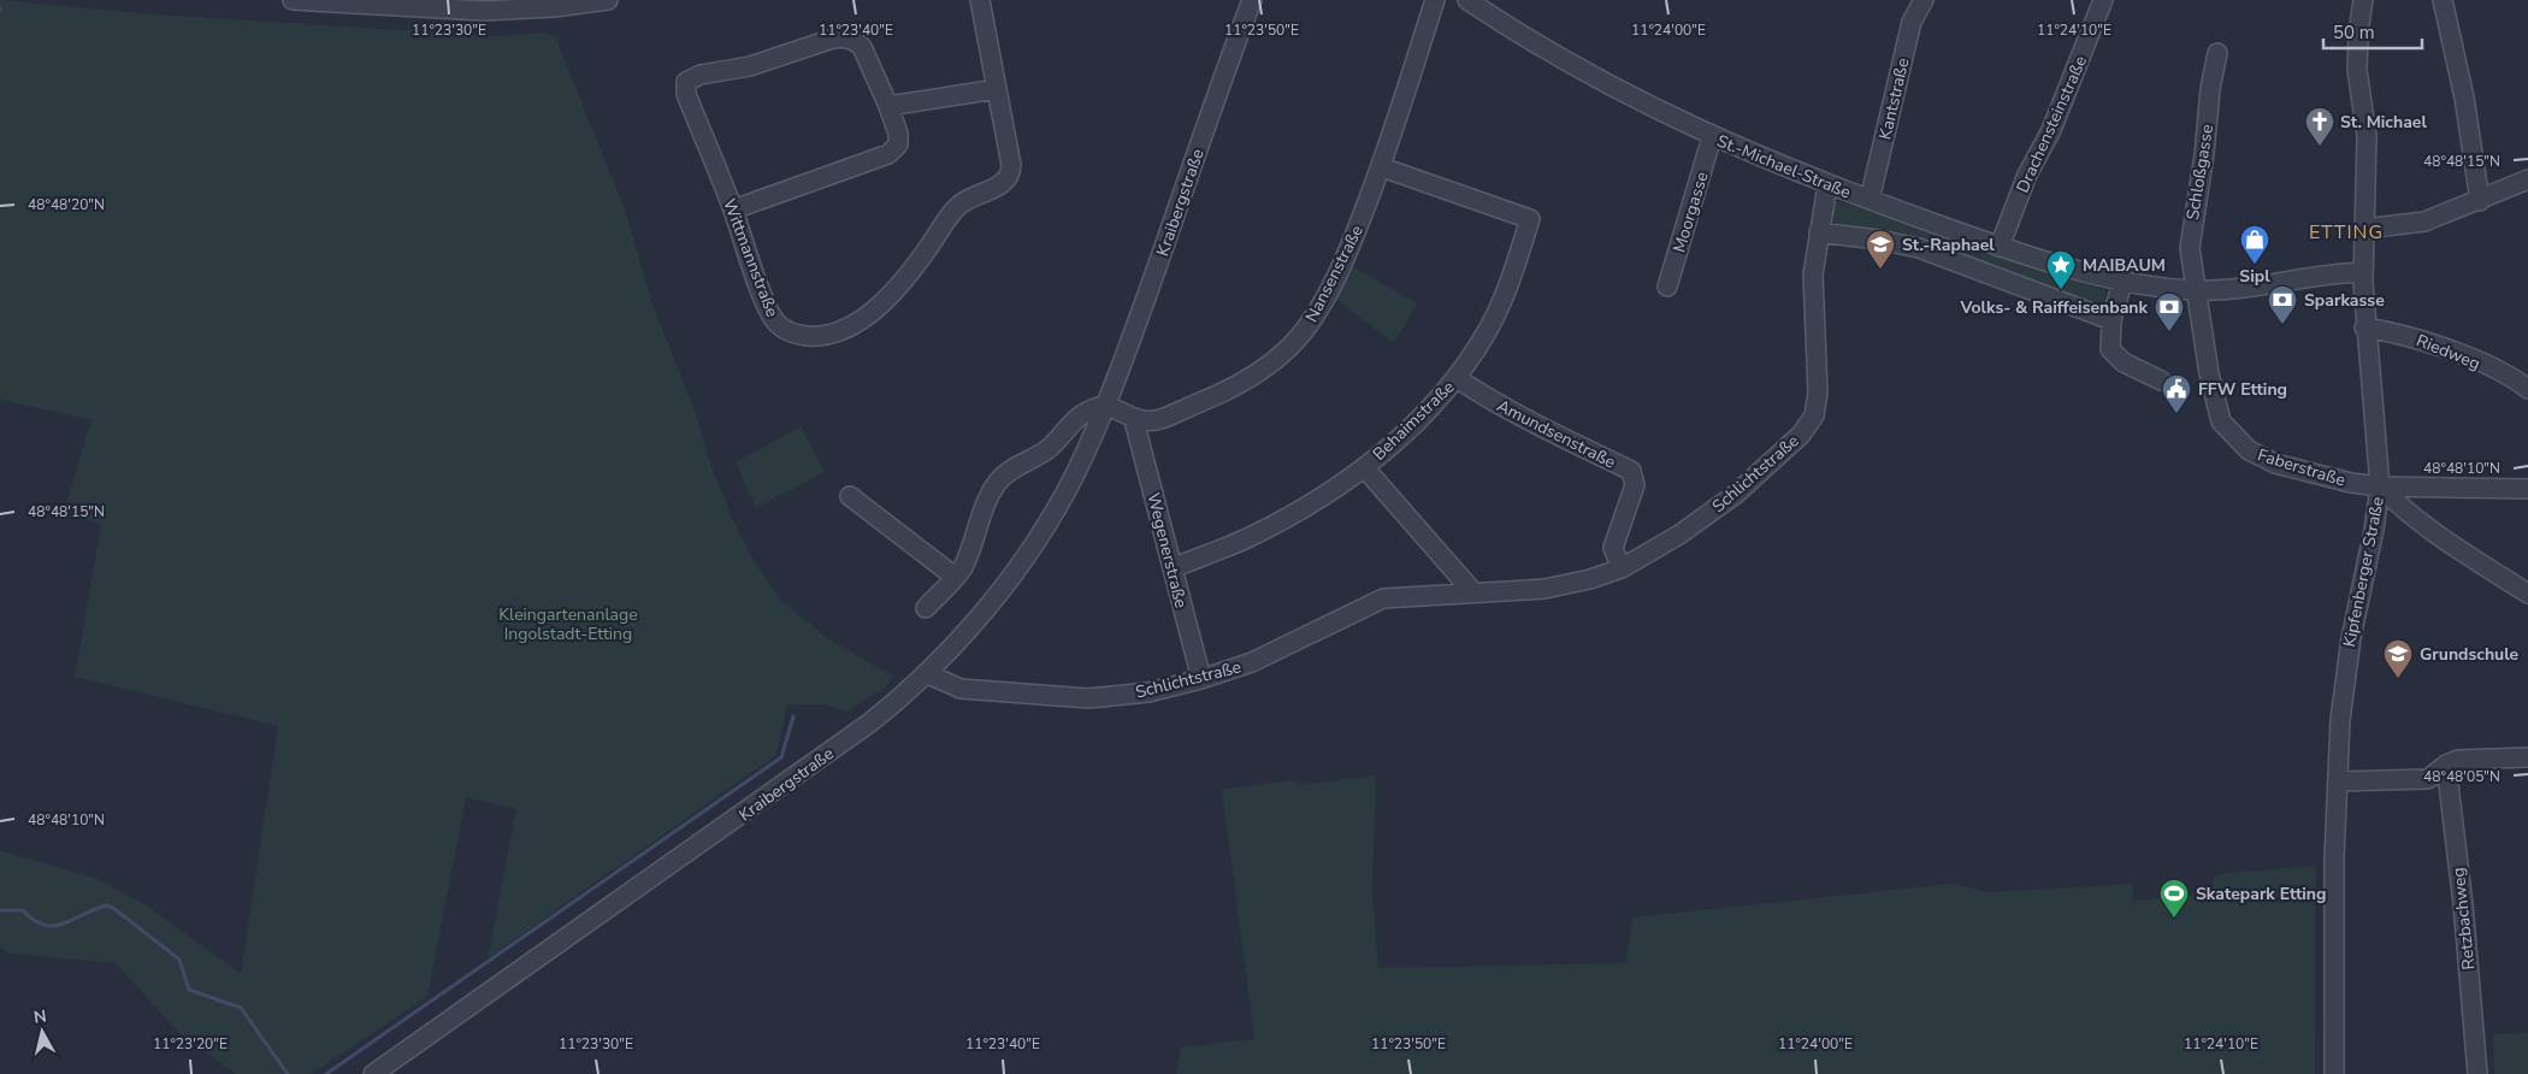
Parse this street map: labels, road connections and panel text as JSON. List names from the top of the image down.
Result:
{
  "streets": {
    "street": [
      "Kantstraße",
      "Drachensteinstraße",
      "St.-Michael-Straße",
      "Schloßgasse",
      "Kraibergstraße",
      "Moorgasse",
      "Wittmannstraße",
      "Nansenstraße",
      "Riedweg",
      "Behaimstraße",
      "Amundsenstraße",
      "Faberstraße",
      "Schlichtstraße",
      "Wegenerstraße",
      "Kipfenberger Straße",
      "Retzbachweg"
    ]
  },
  "crossings": [
    ["Kantstraße", "St.-Michael-Straße"],
    ["Drachensteinstraße", "St.-Michael-Straße"],
    ["St.-Michael-Straße", "Schloßgasse"],
    ["St.-Michael-Straße", "Moorgasse"],
    ["St.-Michael-Straße", "Faberstraße"],
    ["St.-Michael-Straße", "Schlichtstraße"],
    ["St.-Michael-Straße", "Kipfenberger Straße"],
    ["Schloßgasse", "Faberstraße"],
    ["Kraibergstraße", "Schlichtstraße"],
    ["Nansenstraße", "Behaimstraße"],
    ["Nansenstraße", "Wegenerstraße"],
    ["Riedweg", "Kipfenberger Straße"],
    ["Behaimstraße", "Amundsenstraße"],
    ["Behaimstraße", "Wegenerstraße"],
    ["Amundsenstraße", "Schlichtstraße"],
    ["Faberstraße", "Kipfenberger Straße"],
    ["Schlichtstraße", "Wegenerstraße"]
  ],
  "districts": ["ETTING"],
  "parks": ["Kleingartenanlage Ingolstadt-Etting"],
  "places": {
    "church": ["St. Michael"],
    "shop": ["Sipl"],
    "school or university": ["St.-Raphael", "Grundschule"],
    "place": ["MAIBAUM"],
    "bank": ["Sparkasse", "Volks- & Raiffeisenbank"],
    "public building": ["FFW Etting"],
    "sports": ["Skatepark Etting"]
  },
  "scale_bar": "50 m",
  "north": "top",
  "coordinates": [
    "11°23'30\"E",
    "11°23'40\"E",
    "11°23'50\"E",
    "11°24'00\"E",
    "11°24'10\"E",
    "48°48'15\"N",
    "48°48'20\"N",
    "48°48'10\"N",
    "48°48'05\"N",
    "11°23'20\"E"
  ]
}
